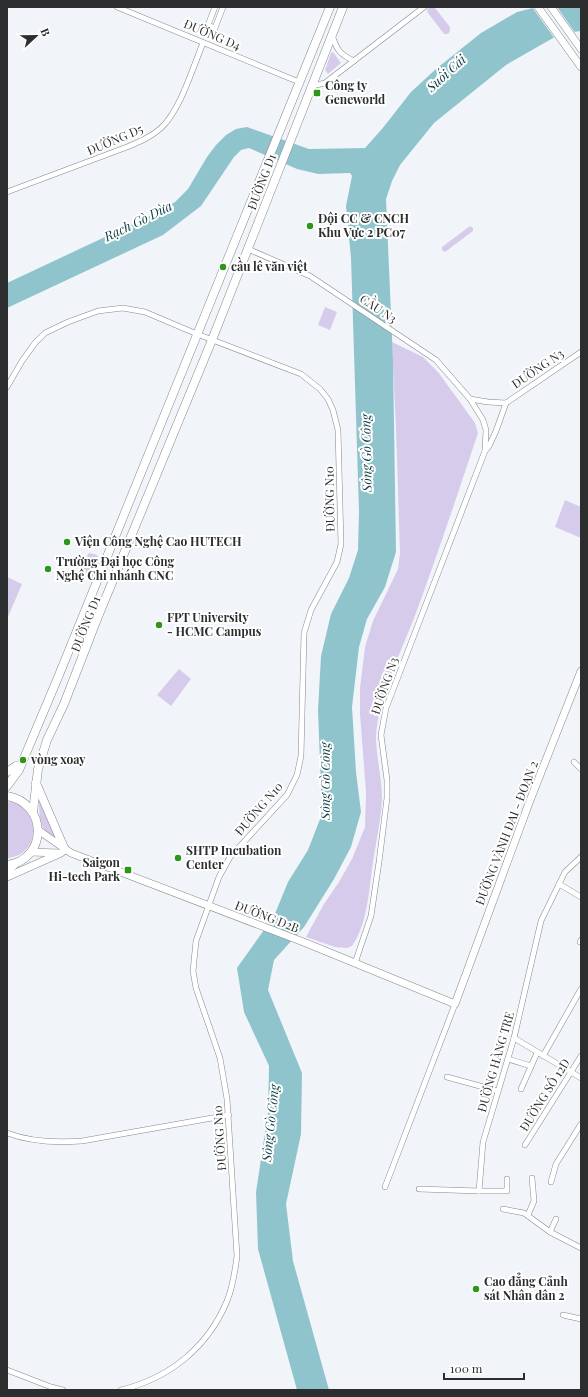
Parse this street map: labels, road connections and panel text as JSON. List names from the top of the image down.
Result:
{
  "streets": {
    "main road": ["ĐƯỜNG D1"],
    "street": [
      "ĐƯỜNG D4",
      "ĐƯỜNG D5",
      "CẦU N3",
      "ĐƯỜNG N3",
      "ĐƯỜNG N10",
      "ĐƯỜNG VÀNH ĐAI - ĐOẠN 2",
      "ĐƯỜNG D2B",
      "ĐƯỜNG HÀNG TRE",
      "ĐƯỜNG SỐ 12D"
    ]
  },
  "crossings": [
    ["ĐƯỜNG D4", "ĐƯỜNG D5"],
    ["ĐƯỜNG D4", "ĐƯỜNG D1"],
    ["ĐƯỜNG D1", "CẦU N3"],
    ["ĐƯỜNG D1", "ĐƯỜNG N10"],
    ["CẦU N3", "ĐƯỜNG N3"],
    ["ĐƯỜNG N3", "ĐƯỜNG D2B"],
    ["ĐƯỜNG N10", "ĐƯỜNG D2B"],
    ["ĐƯỜNG VÀNH ĐAI - ĐOẠN 2", "ĐƯỜNG D2B"]
  ],
  "water": ["Suối Cái", "Rạch Gò Dừa", "Sông Gò Công"],
  "places": {
    "transit": ["Công ty Geneworld", "Saigon Hi-tech Park"],
    "other": [
      "Đội CC & CNCH Khu Vực 2 PC07",
      "cầu lê văn việt",
      "Viện Công Nghệ Cao HUTECH",
      "Trường Đại học Công Nghệ Chi nhánh CNC",
      "FPT University - HCMC Campus",
      "vòng xoay",
      "SHTP Incubation Center",
      "Cao đẳng Cảnh sát Nhân dân 2"
    ]
  },
  "scale_bar": "100 m",
  "north": "right"
}
